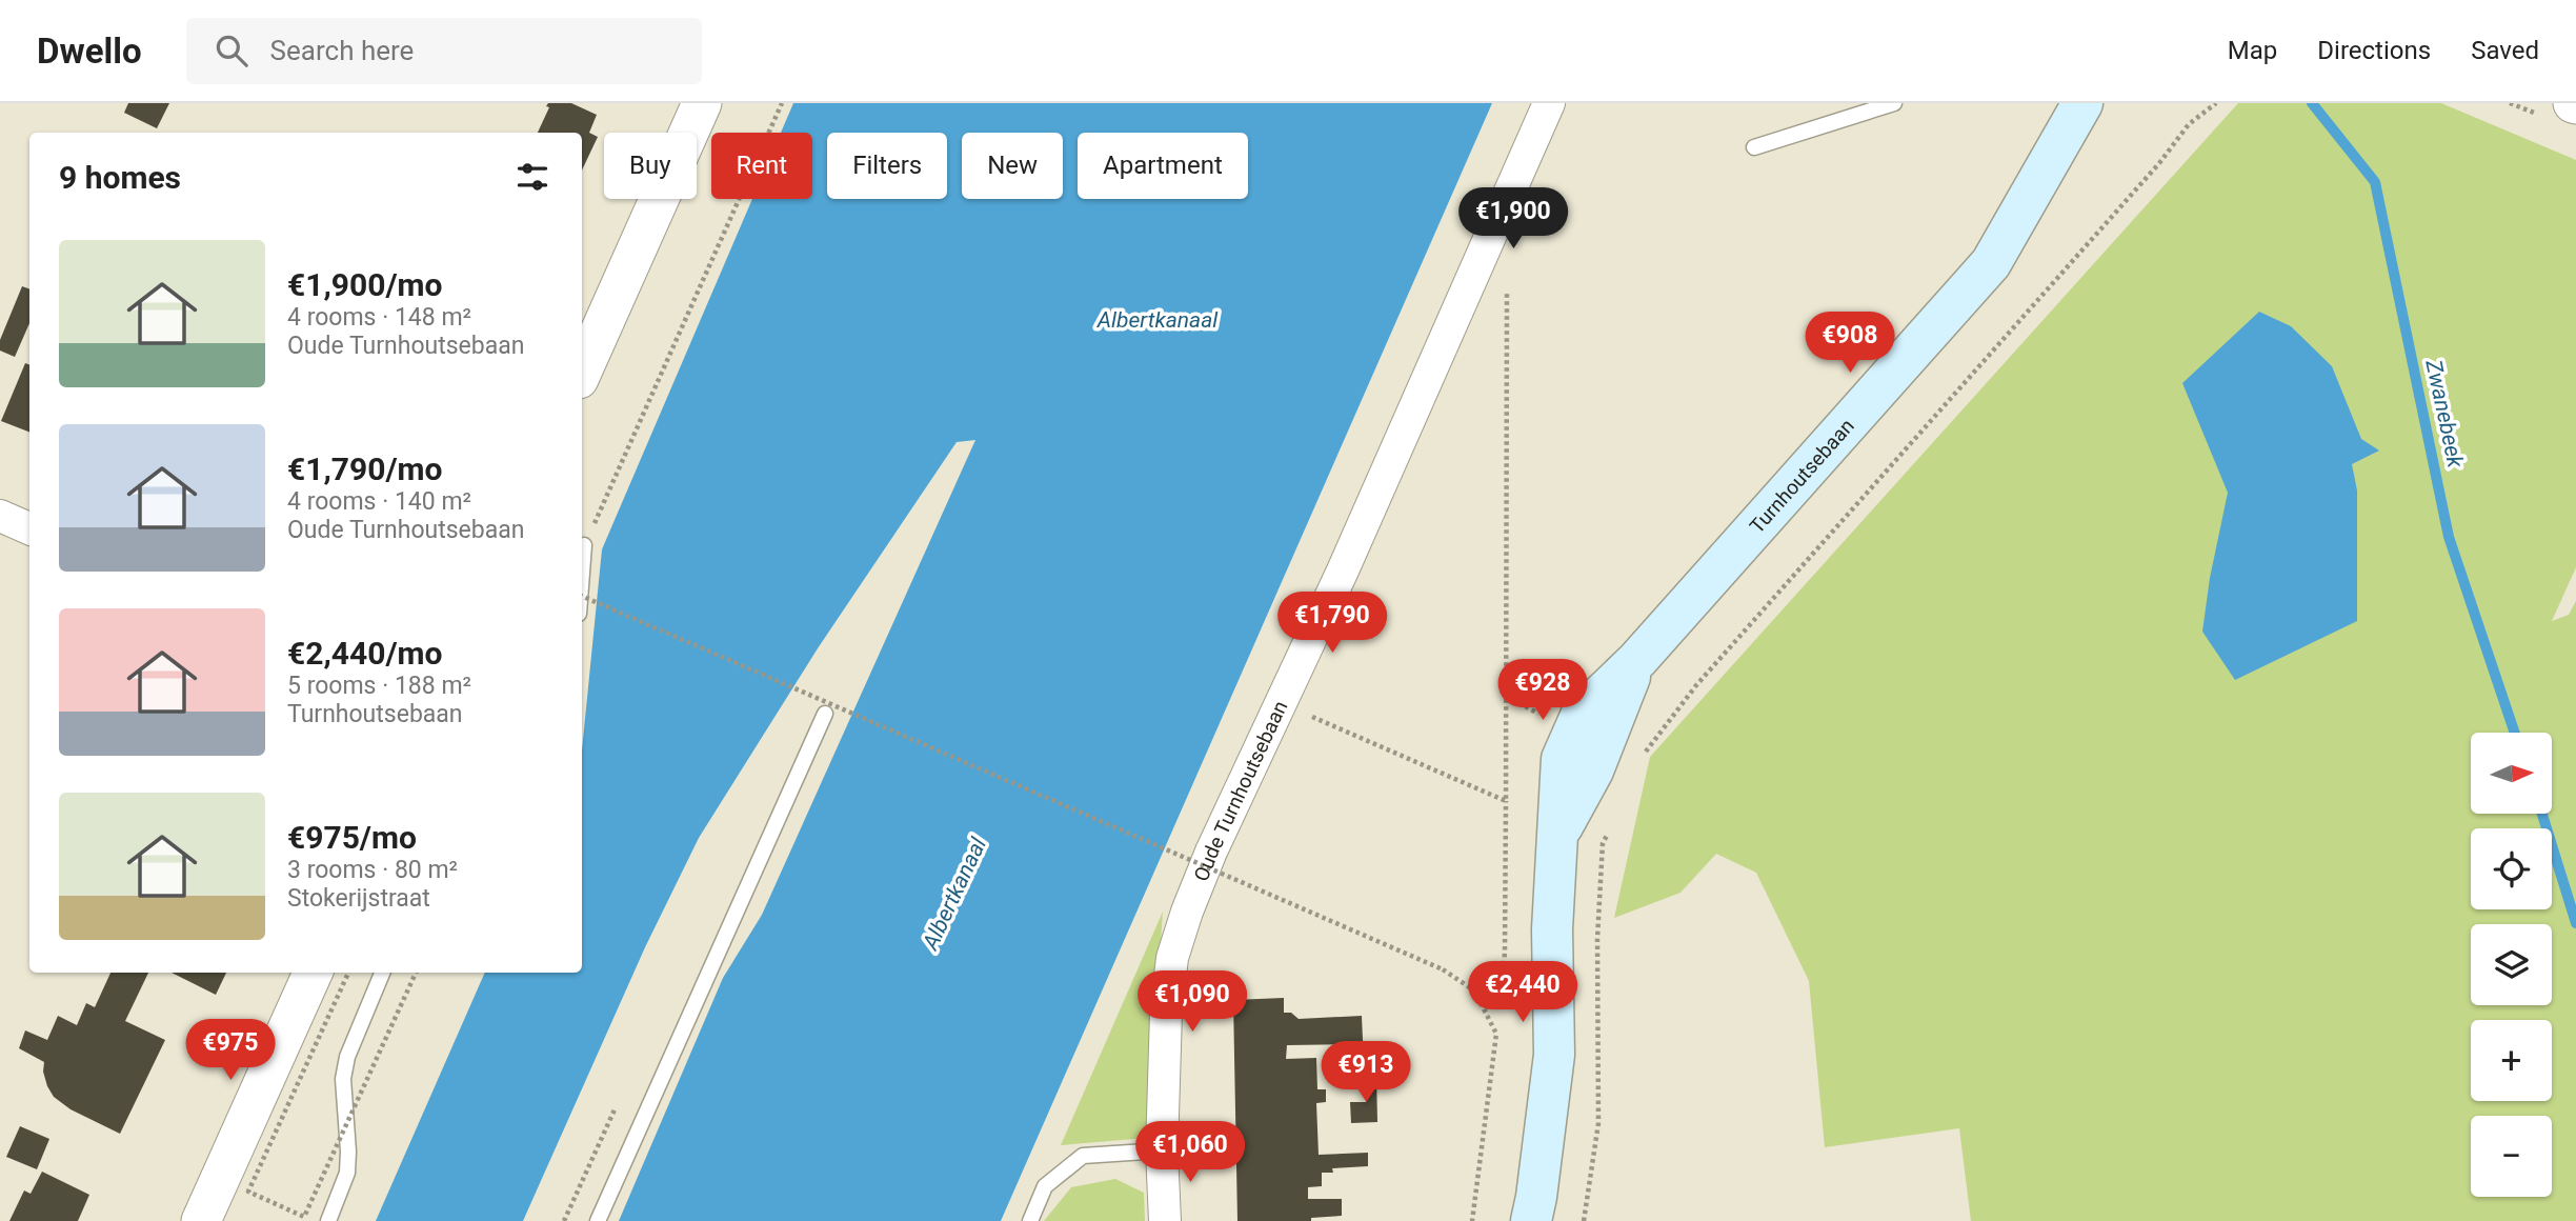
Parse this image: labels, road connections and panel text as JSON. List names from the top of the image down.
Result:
{
  "streets": {
    "main road": ["Turnhoutsebaan"],
    "street": ["Oude Turnhoutsebaan"]
  },
  "water": ["Albertkanaal", "Zwanebeek"],
  "north": "right",
  "page": {
    "header": "Dwello",
    "search": "Search here",
    "nav": ["Map", "Directions", "Saved"],
    "chip": [
      "Buy",
      "Rent",
      "Filters",
      "New",
      "Apartment"
    ],
    "heading": "9 homes",
    "price": [
      "€1,900",
      "€908",
      "€1,790",
      "€928",
      "€2,440",
      "€1,090",
      "€975",
      "€913",
      "€1,060"
    ],
    "list": [
      {
        "name": "€1,900/mo",
        "note": "4 rooms · 148 m² · Oude Turnhoutsebaan"
      },
      {
        "name": "€1,790/mo",
        "note": "4 rooms · 140 m² · Oude Turnhoutsebaan"
      },
      {
        "name": "€2,440/mo",
        "note": "5 rooms · 188 m² · Turnhoutsebaan"
      },
      {
        "name": "€975/mo",
        "note": "3 rooms · 80 m² · Stokerijstraat"
      }
    ],
    "map_buttons": ["+", "−"]
  }
}
